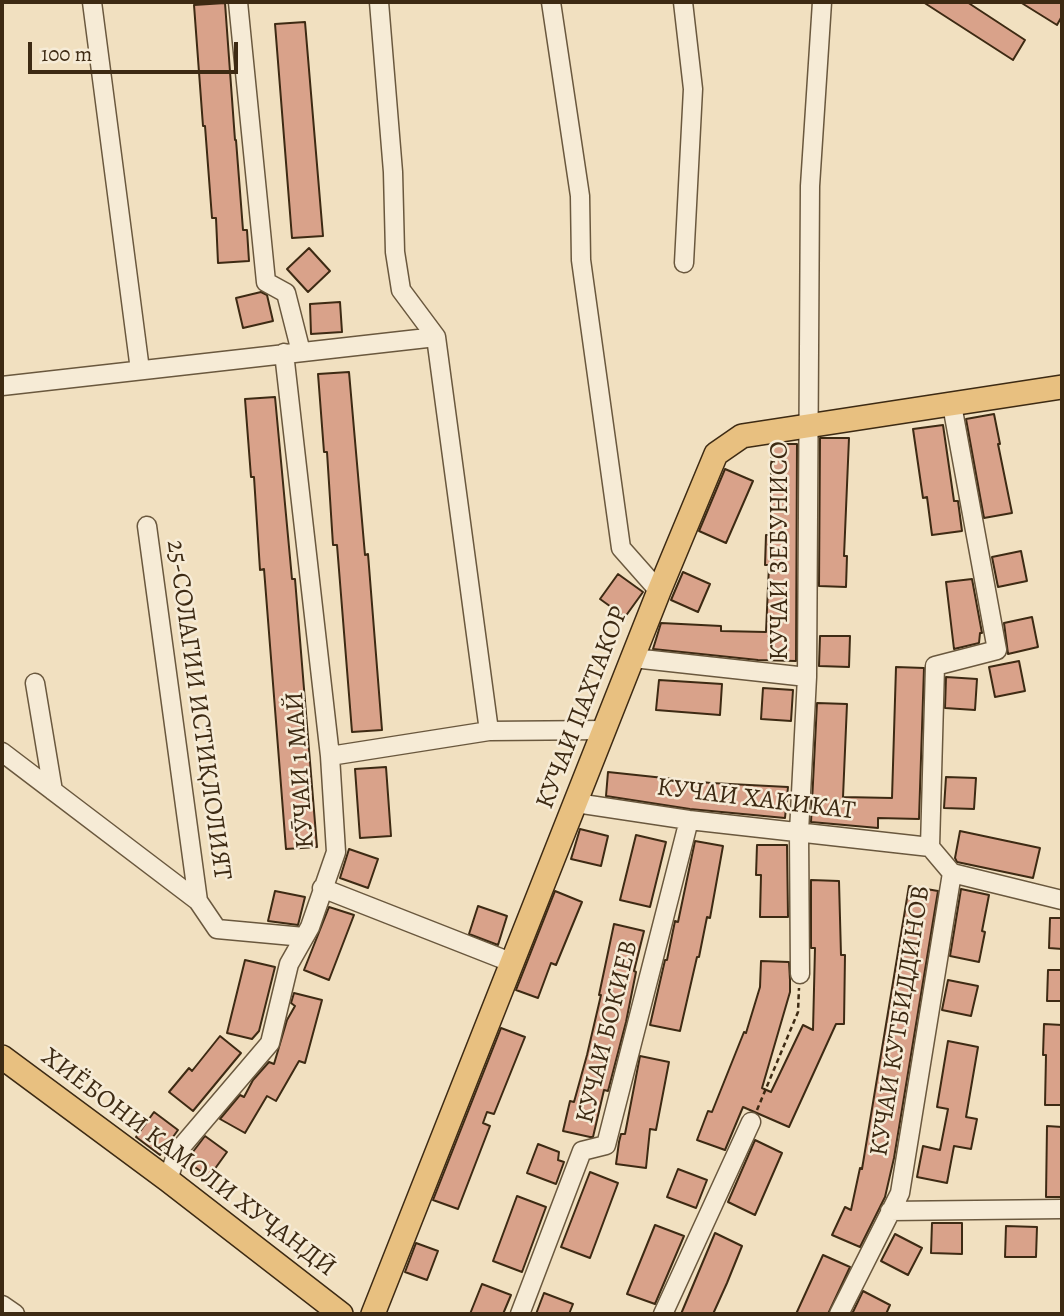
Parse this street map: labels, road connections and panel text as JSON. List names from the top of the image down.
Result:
{
  "streets": {
    "main road": ["КУЧАИ ПАХТАКОР", "ХИЁБОНИ КАМОЛИ ХУҶАНДӢ"],
    "street": [
      "КУЧАИ ЗЕБУНИСО",
      "25-СОЛАГИИ ИСТИҚЛОЛИЯТ",
      "КӮЧАИ 1 МАЙ",
      "КУЧАИ ХАКИКАТ",
      "КУЧАИ КУТБИДДИНОВ",
      "КУЧАИ БОКИЕВ"
    ]
  },
  "crossings": [
    ["КУЧАИ ЗЕБУНИСО", "КУЧАИ ПАХТАКОР"],
    ["КУЧАИ ЗЕБУНИСО", "КУЧАИ ХАКИКАТ"],
    ["КУЧАИ ПАХТАКОР", "КУЧАИ ХАКИКАТ"],
    ["25-СОЛАГИИ ИСТИҚЛОЛИЯТ", "КӮЧАИ 1 МАЙ"],
    ["КӮЧАИ 1 МАЙ", "ХИЁБОНИ КАМОЛИ ХУҶАНДӢ"],
    ["КУЧАИ ХАКИКАТ", "КУЧАИ КУТБИДДИНОВ"],
    ["КУЧАИ ХАКИКАТ", "КУЧАИ БОКИЕВ"]
  ],
  "scale_bar": "100 m"
}
